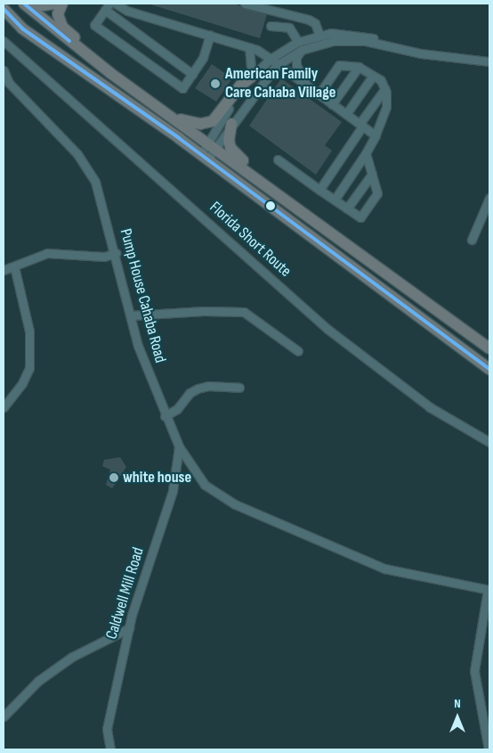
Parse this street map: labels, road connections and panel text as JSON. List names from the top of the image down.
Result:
{
  "streets": {
    "street": ["Florida Short Route", "Pump House Cahaba Road", "Caldwell Mill Road"]
  },
  "crossings": [
    ["Pump House Cahaba Road", "Caldwell Mill Road"]
  ],
  "places": ["American Family Care Cahaba Village", "white house"],
  "north": "top"
}
